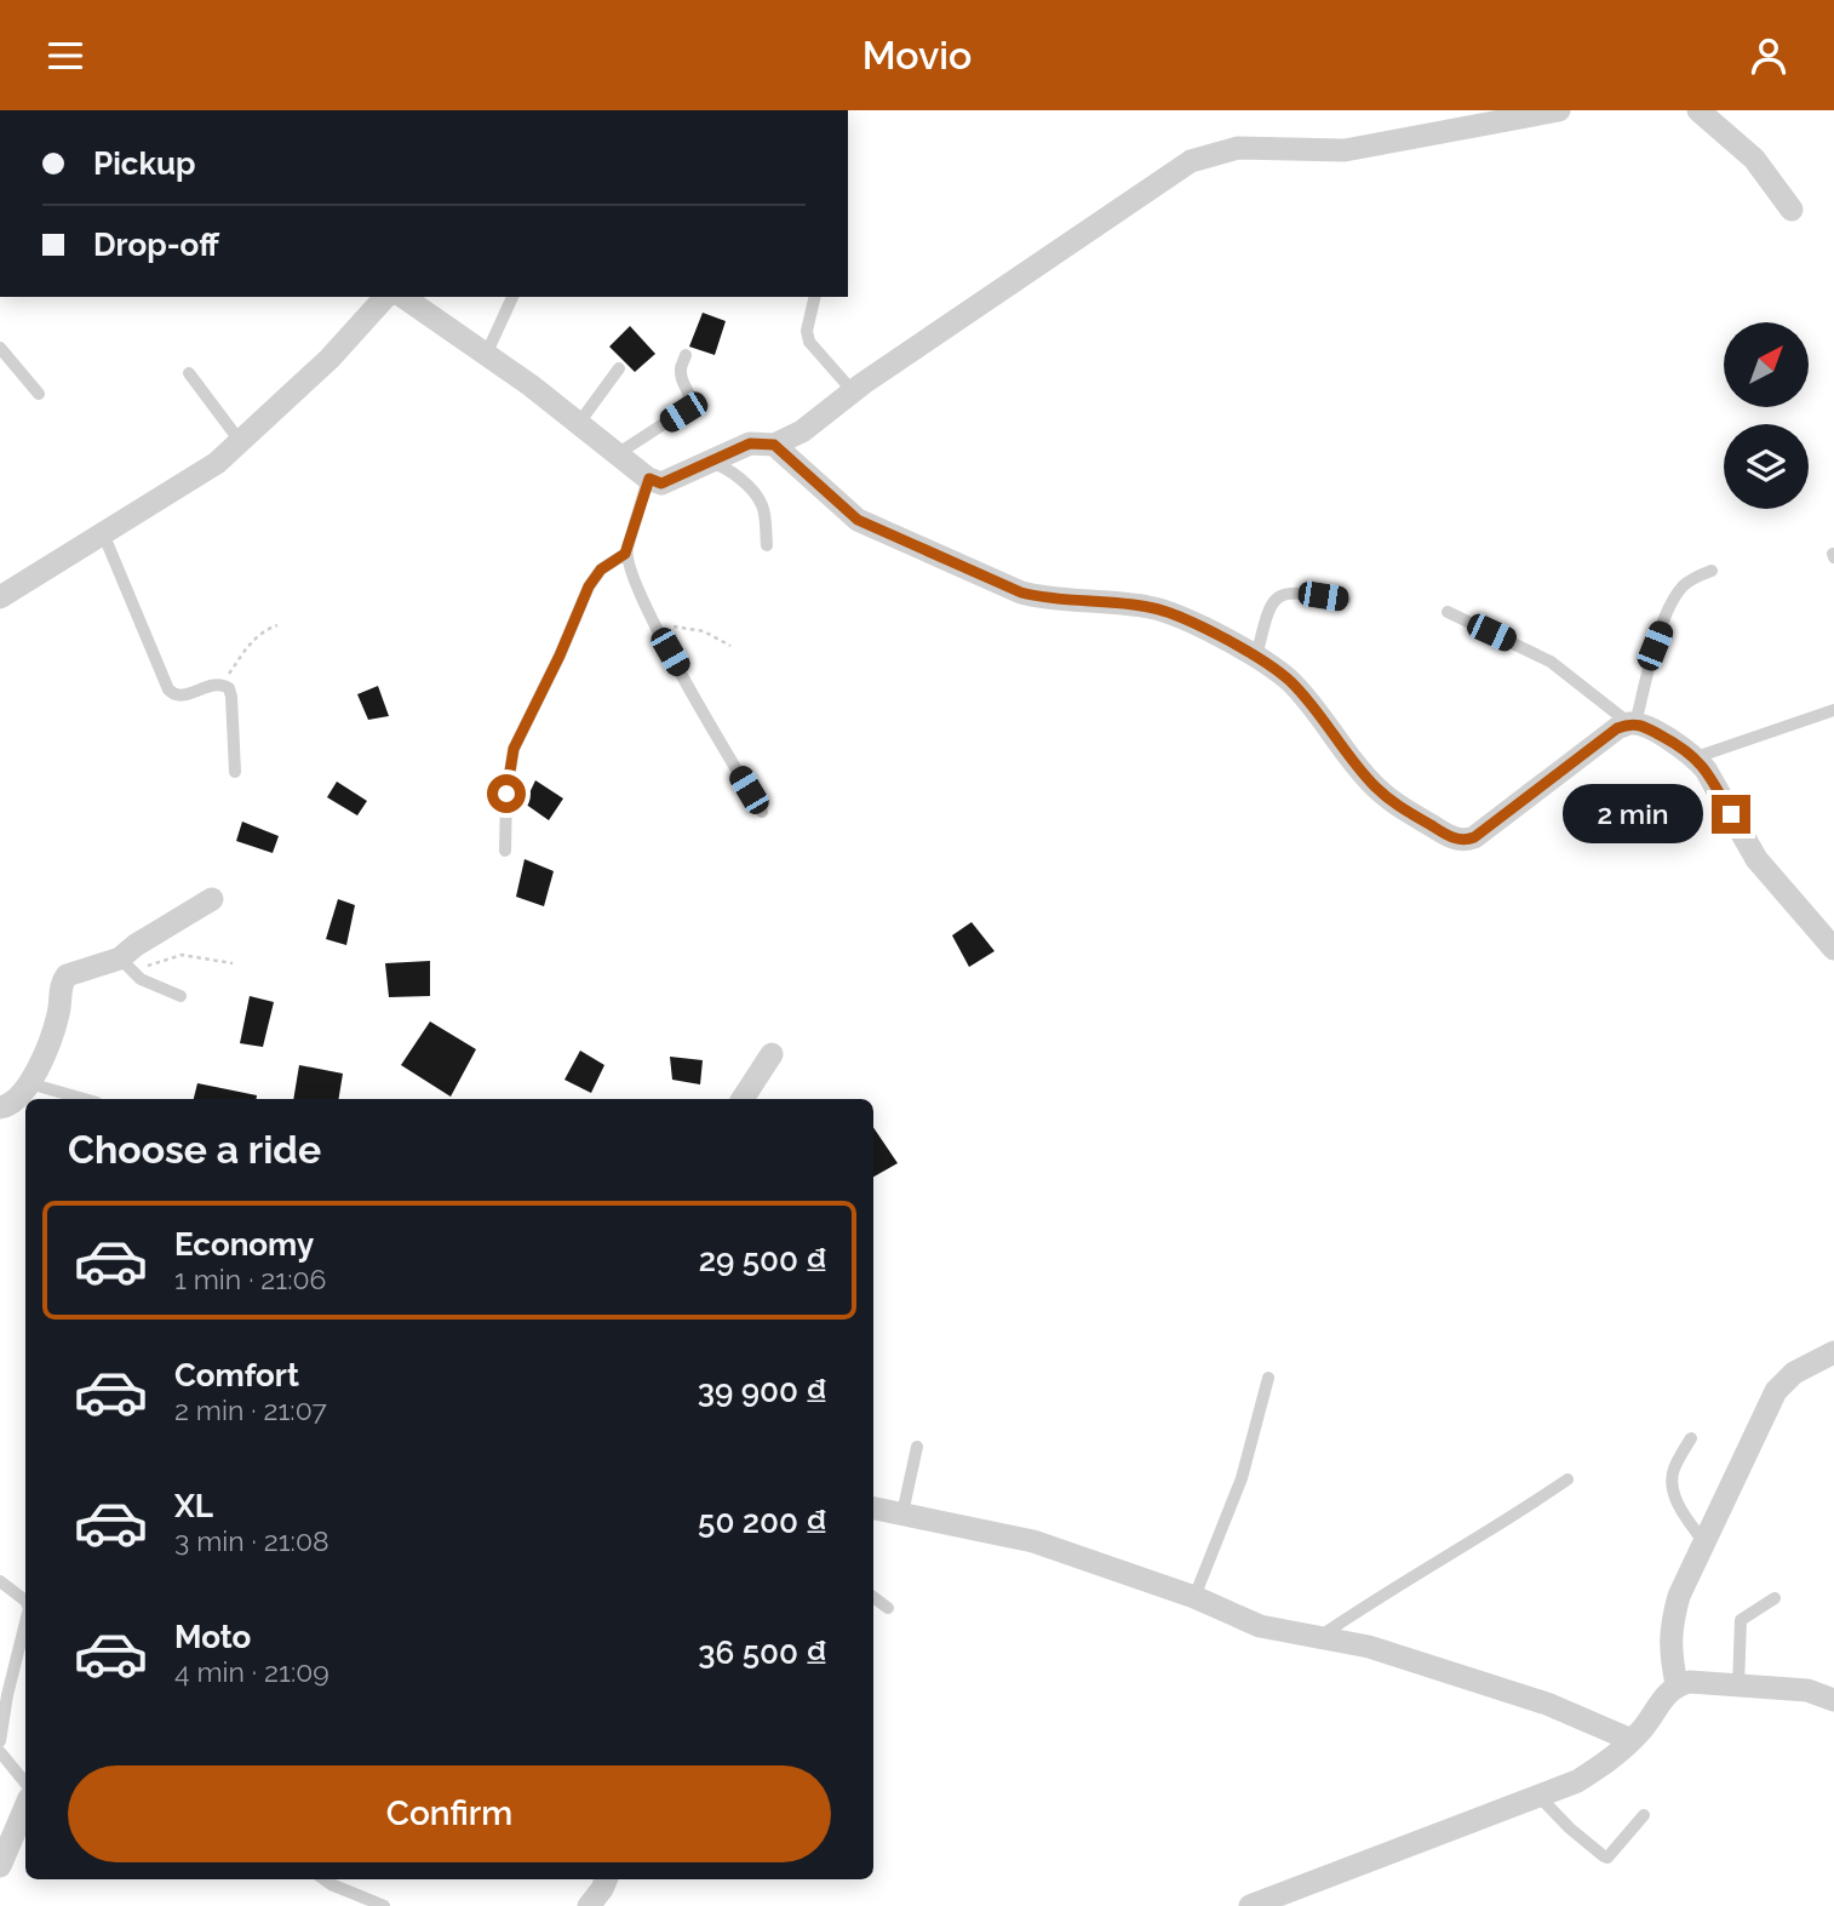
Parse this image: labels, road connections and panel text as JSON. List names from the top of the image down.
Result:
{
  "north": "top right",
  "page": {
    "header": "Movio",
    "banner": ["Pickup", "Drop-off"],
    "bubble": "2 min",
    "heading": "Choose a ride",
    "list": [
      {
        "name": "Economy",
        "note": "1 min · 21:06",
        "value": "29 500 ₫"
      },
      {
        "name": "Comfort",
        "note": "2 min · 21:07",
        "value": "39 900 ₫"
      },
      {
        "name": "XL",
        "note": "3 min · 21:08",
        "value": "50 200 ₫"
      },
      {
        "name": "Moto",
        "note": "4 min · 21:09",
        "value": "36 500 ₫"
      }
    ],
    "buttons": "Confirm"
  }
}
